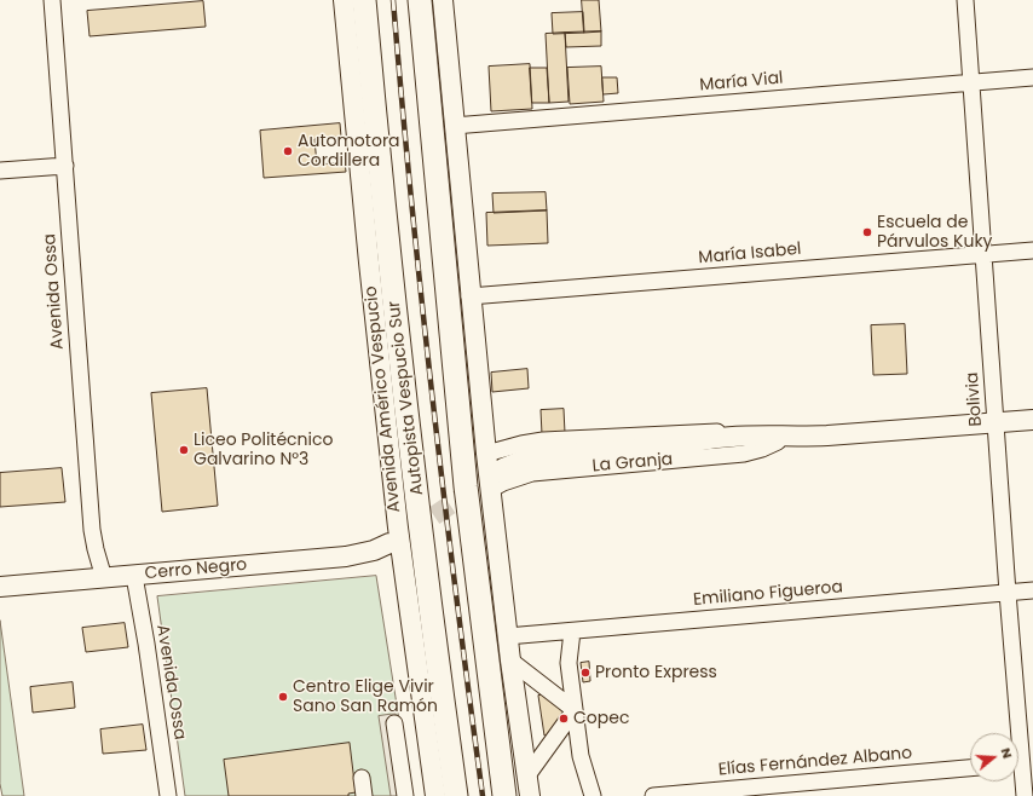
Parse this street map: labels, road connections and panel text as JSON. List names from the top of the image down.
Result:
{
  "streets": {
    "highway": ["Autopista Vespucio Sur"],
    "main road": ["Avenida Américo Vespucio", "La Granja", "Cerro Negro"],
    "street": [
      "María Vial",
      "María Isabel",
      "Avenida Ossa",
      "Bolivia",
      "Emiliano Figueroa",
      "Elías Fernández Albano"
    ]
  },
  "crossings": [
    ["María Vial", "Bolivia"],
    ["María Isabel", "Bolivia"],
    ["Avenida Ossa", "Cerro Negro"],
    ["Bolivia", "La Granja"],
    ["Bolivia", "Emiliano Figueroa"]
  ],
  "places": [
    "Automotora Cordillera",
    "Escuela de Párvulos Kuky",
    "Liceo Politécnico Galvarino N°3",
    "Pronto Express",
    "Centro Elige Vivir Sano San Ramón",
    "Copec"
  ],
  "north": "right"
}
